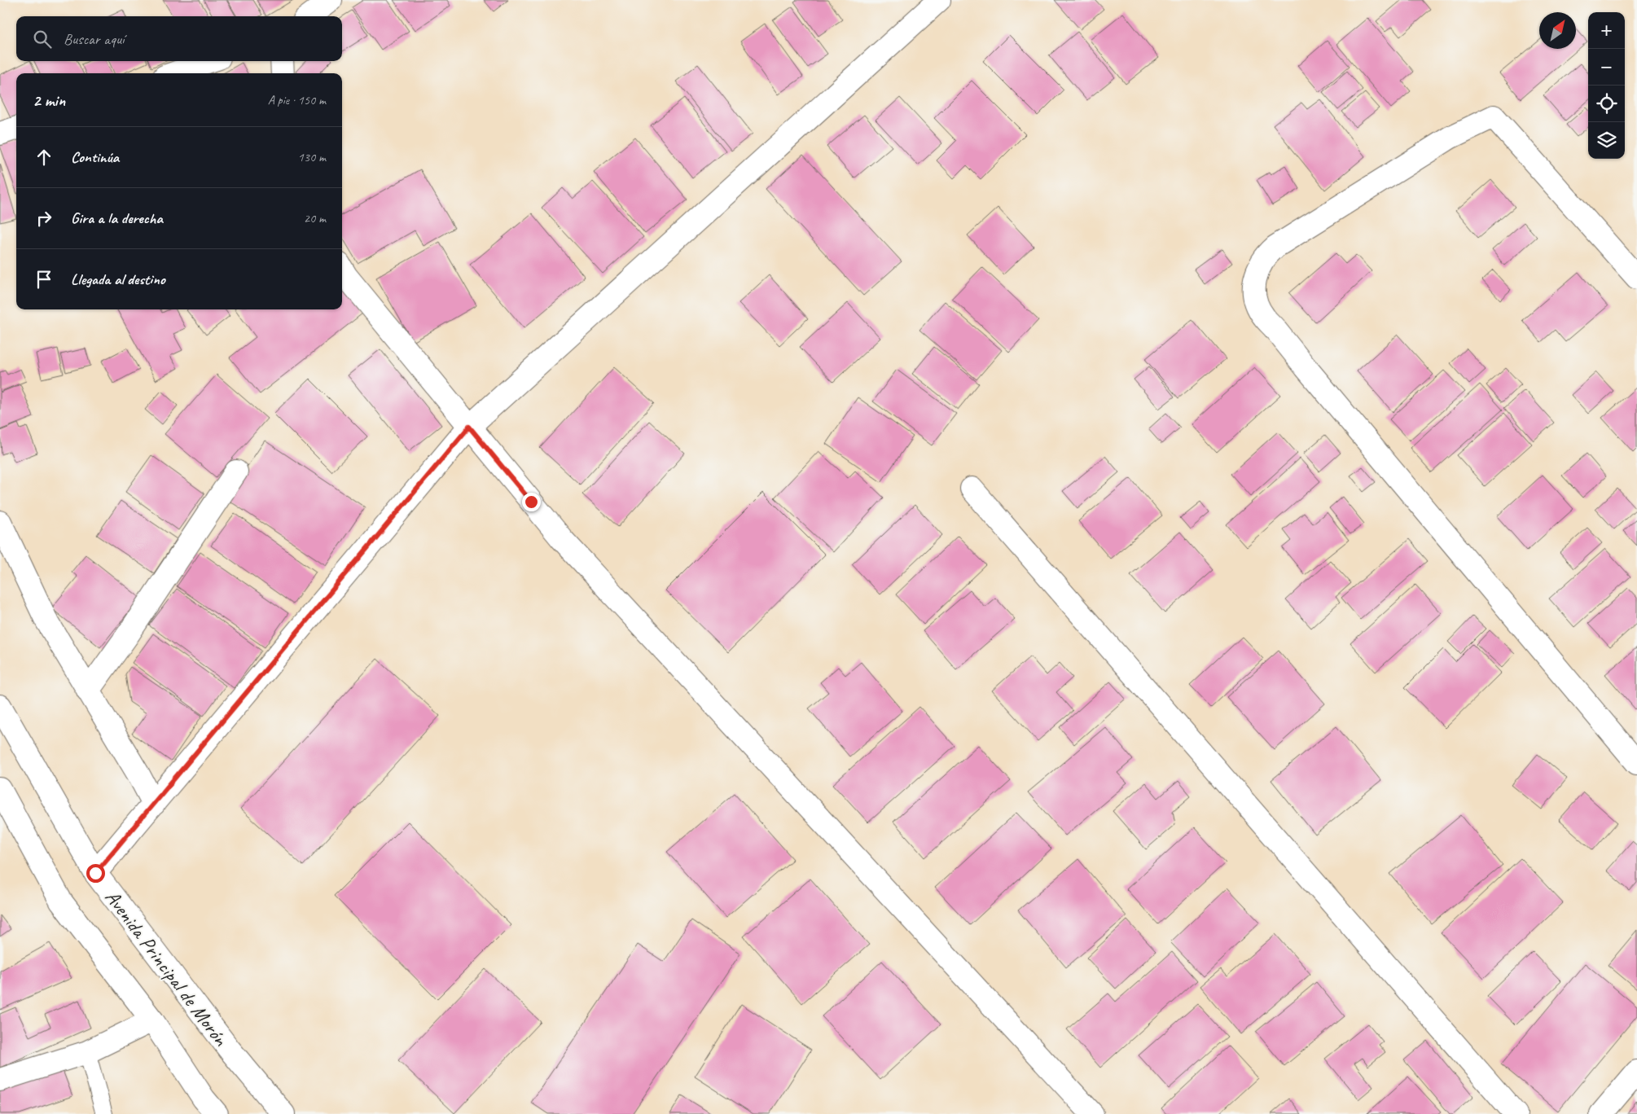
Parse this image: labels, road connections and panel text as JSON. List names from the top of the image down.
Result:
{
  "streets": {
    "street": ["Avenida Principal de Morón"]
  },
  "north": "top right",
  "page": {
    "map_buttons": ["+", "−"],
    "search": "Buscar aquí",
    "heading": ["2 min", "A pie · 150 m"],
    "list": [
      ["Continúa", "130 m"],
      ["Gira a la derecha", "20 m"],
      "Llegada al destino"
    ]
  }
}
